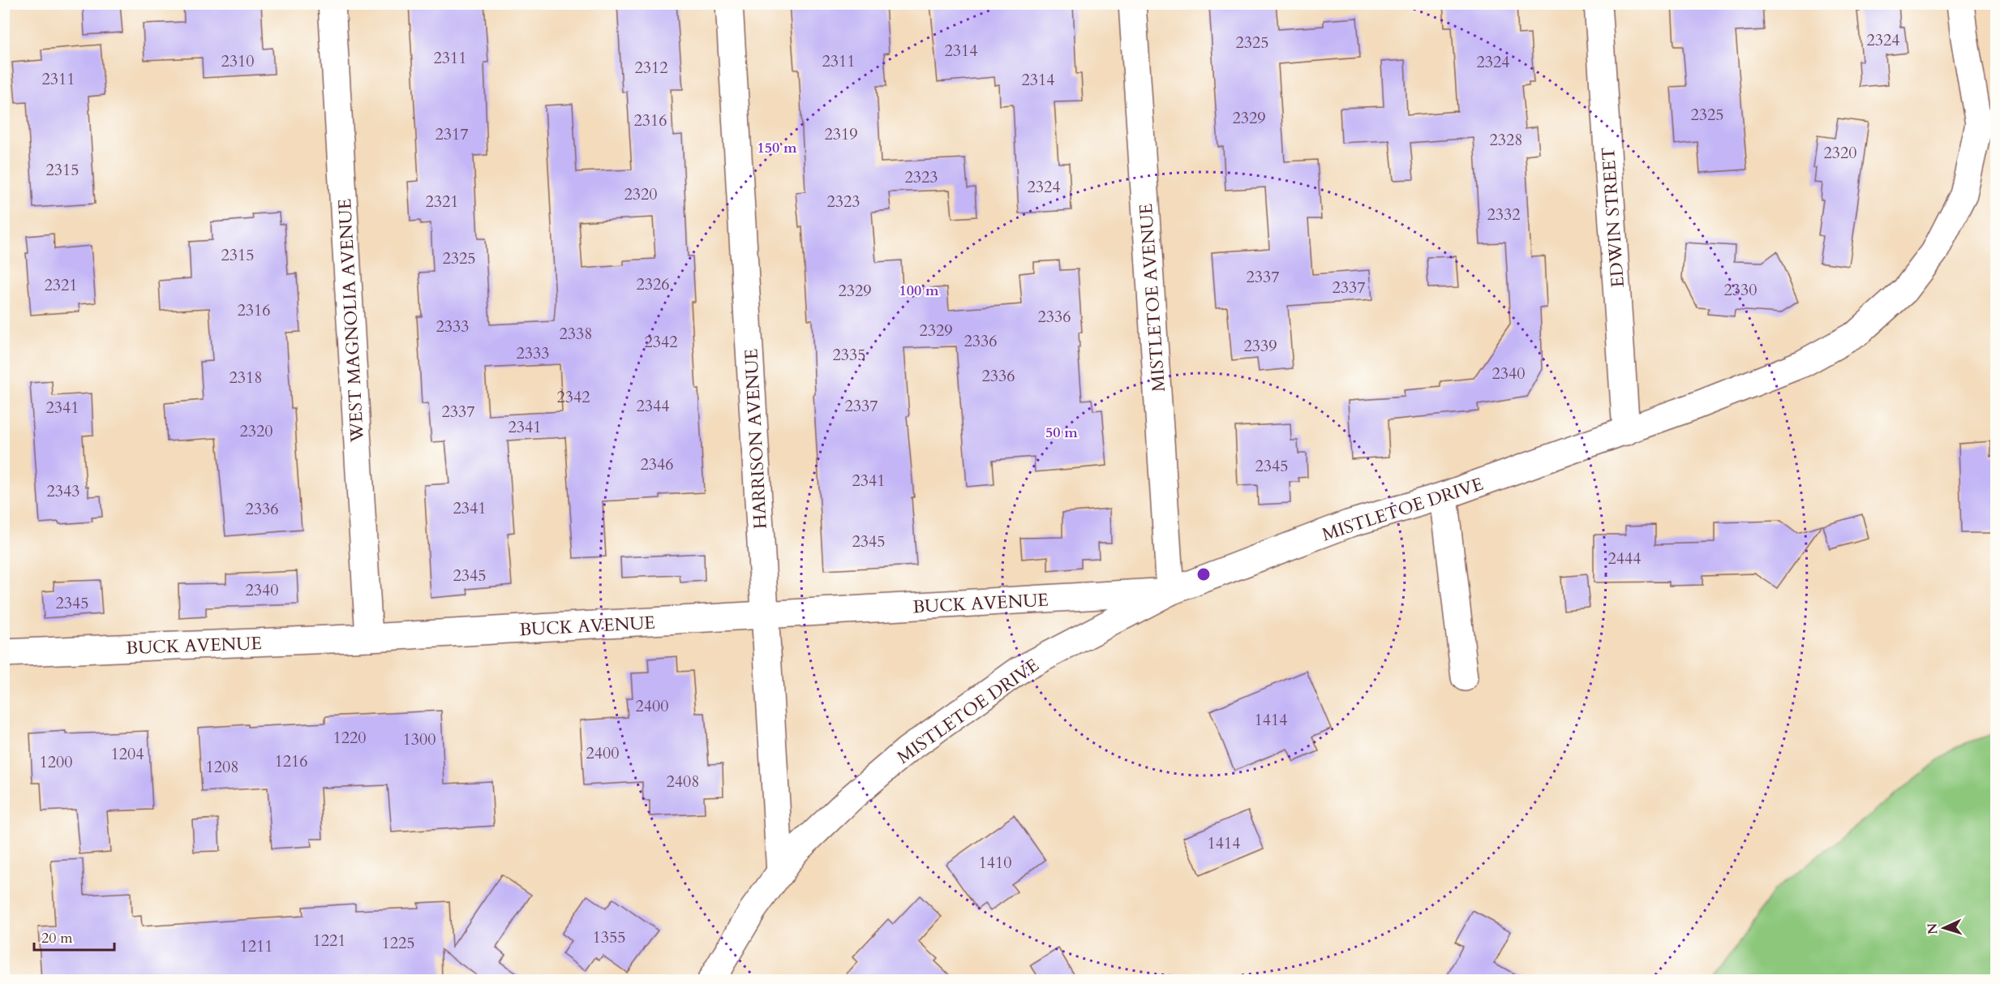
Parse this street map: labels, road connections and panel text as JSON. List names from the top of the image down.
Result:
{
  "streets": {
    "street": [
      "EDWIN STREET",
      "MISTLETOE AVENUE",
      "WEST MAGNOLIA AVENUE",
      "HARRISON AVENUE",
      "MISTLETOE DRIVE",
      "BUCK AVENUE"
    ]
  },
  "crossings": [
    ["EDWIN STREET", "MISTLETOE DRIVE"],
    ["MISTLETOE AVENUE", "MISTLETOE DRIVE"],
    ["MISTLETOE AVENUE", "BUCK AVENUE"],
    ["WEST MAGNOLIA AVENUE", "BUCK AVENUE"],
    ["HARRISON AVENUE", "MISTLETOE DRIVE"],
    ["HARRISON AVENUE", "BUCK AVENUE"],
    ["MISTLETOE DRIVE", "BUCK AVENUE"]
  ],
  "house_numbers": [
    "2324",
    "2325",
    "2314",
    "2311",
    "2310",
    "2311",
    "2324",
    "2312",
    "2311",
    "2314",
    "2325",
    "2329",
    "2316",
    "2317",
    "2319",
    "2328",
    "2320",
    "2315",
    "2323",
    "2324",
    "2320",
    "2321",
    "2323",
    "2332",
    "2315",
    "2325",
    "2337",
    "2326",
    "2321",
    "2337",
    "2330",
    "2329",
    "2316",
    "2336",
    "2333",
    "2329",
    "2338",
    "2336",
    "2342",
    "2339",
    "2333",
    "2335",
    "2340",
    "2336",
    "2318",
    "2342",
    "2344",
    "2337",
    "2341",
    "2337",
    "2341",
    "2320",
    "2346",
    "2345",
    "2341",
    "2343",
    "2341",
    "2336",
    "2345",
    "2444",
    "2345",
    "2340",
    "2345",
    "2400",
    "1414",
    "1220",
    "1300",
    "2400",
    "1204",
    "1216",
    "1200",
    "1208",
    "2408",
    "1414",
    "1410",
    "1355",
    "1221",
    "1225",
    "1211"
  ],
  "scale_bar": "20 m",
  "north": "left",
  "rings": ["150 m", "100 m", "50 m"]
}
